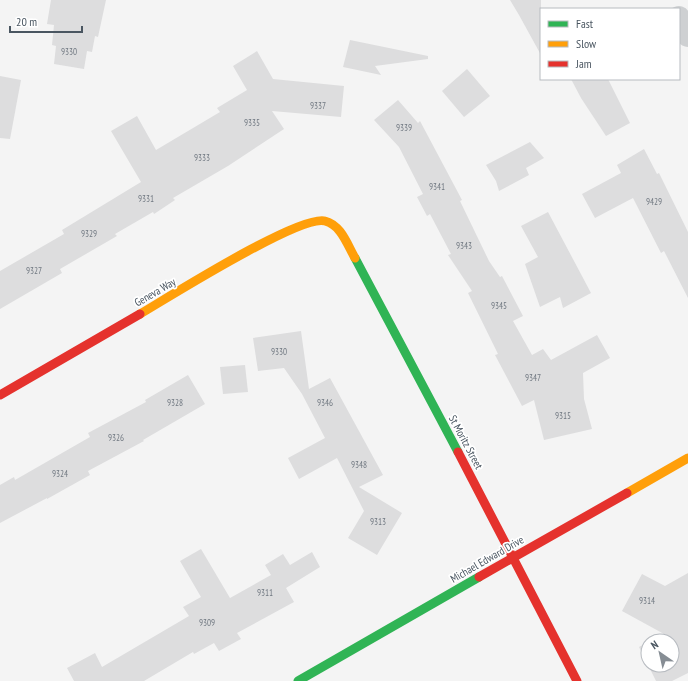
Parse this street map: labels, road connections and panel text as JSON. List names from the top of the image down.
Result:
{
  "streets": {
    "street": ["Geneva Way", "St Moritz Street", "Michael Edward Drive"]
  },
  "crossings": [
    ["Geneva Way", "St Moritz Street"],
    ["St Moritz Street", "Michael Edward Drive"]
  ],
  "house_numbers": [
    "9330",
    "9337",
    "9335",
    "9339",
    "9333",
    "9341",
    "9331",
    "9429",
    "9329",
    "9343",
    "9327",
    "9345",
    "9330",
    "9347",
    "9328",
    "9346",
    "9315",
    "9326",
    "9348",
    "9324",
    "9313",
    "9311",
    "9314",
    "9309"
  ],
  "legend": ["Fast", "Slow", "Jam"],
  "scale_bar": "20 m",
  "north": "top left"
}
